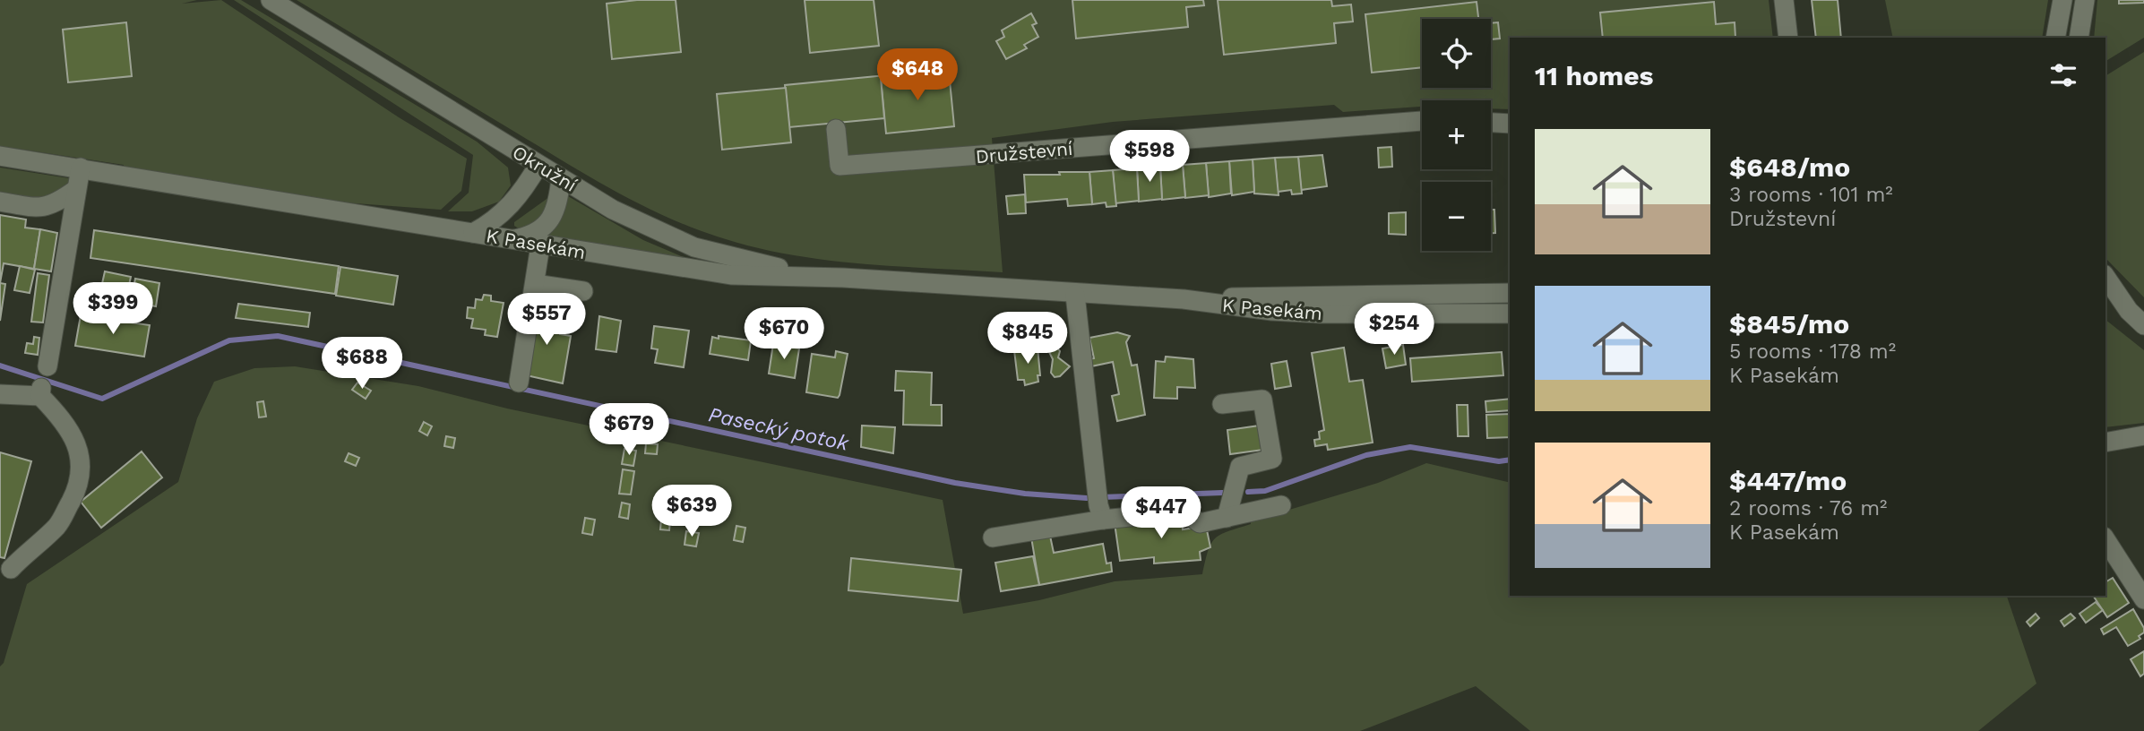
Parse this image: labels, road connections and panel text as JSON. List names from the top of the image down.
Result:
{
  "streets": {
    "street": ["Družstevní", "Okružní", "K Pasekám"]
  },
  "crossings": [
    ["Okružní", "K Pasekám"]
  ],
  "water": ["Pasecký potok"],
  "page": {
    "map_buttons": ["+", "−"],
    "heading": "11 homes",
    "price": [
      "$648",
      "$598",
      "$399",
      "$557",
      "$254",
      "$670",
      "$845",
      "$688",
      "$679",
      "$639",
      "$447"
    ],
    "list": [
      {
        "name": "$648/mo",
        "note": "3 rooms · 101 m² · Družstevní"
      },
      {
        "name": "$845/mo",
        "note": "5 rooms · 178 m² · K Pasekám"
      },
      {
        "name": "$447/mo",
        "note": "2 rooms · 76 m² · K Pasekám"
      }
    ]
  }
}
